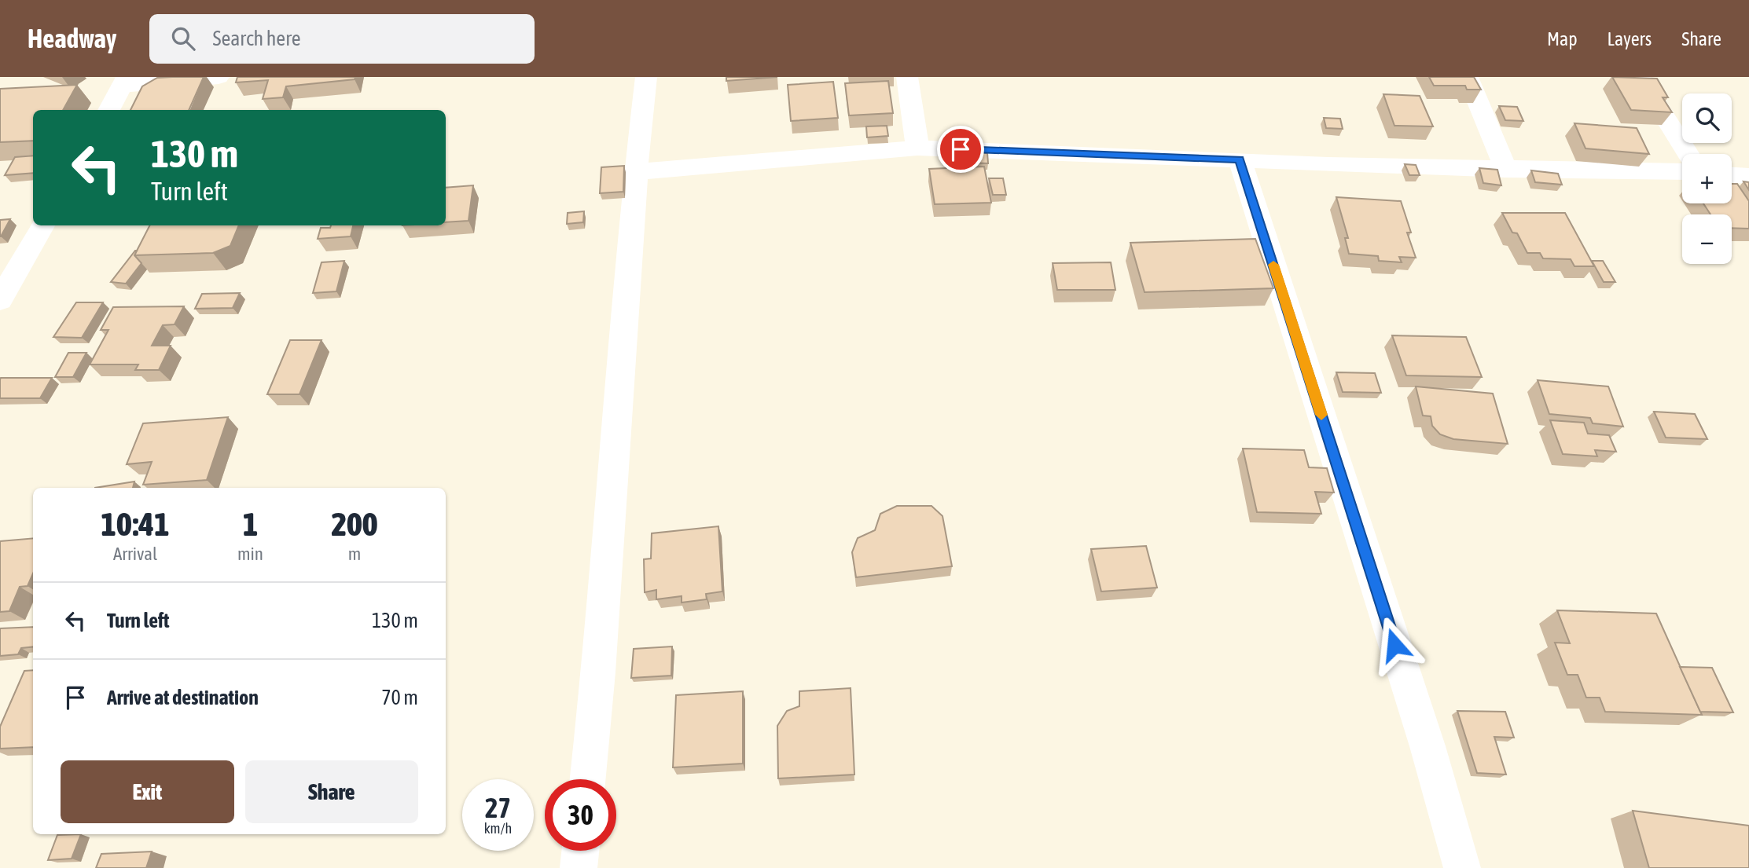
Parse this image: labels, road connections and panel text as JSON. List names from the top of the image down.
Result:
{
  "page": {
    "header": "Headway",
    "search": "Search here",
    "nav": ["Map", "Layers", "Share"],
    "map_buttons": ["+", "−"],
    "turn": ["130 m", "Turn left"],
    "eta": [
      "10:41",
      "Arrival",
      "1",
      "min",
      "200",
      "m"
    ],
    "list": [
      {
        "name": "Turn left",
        "value": "130 m"
      },
      {
        "name": "Arrive at destination",
        "value": "70 m"
      }
    ],
    "buttons": ["Exit", "Share"],
    "speed": "27 km/h",
    "limit": "30"
  }
}
